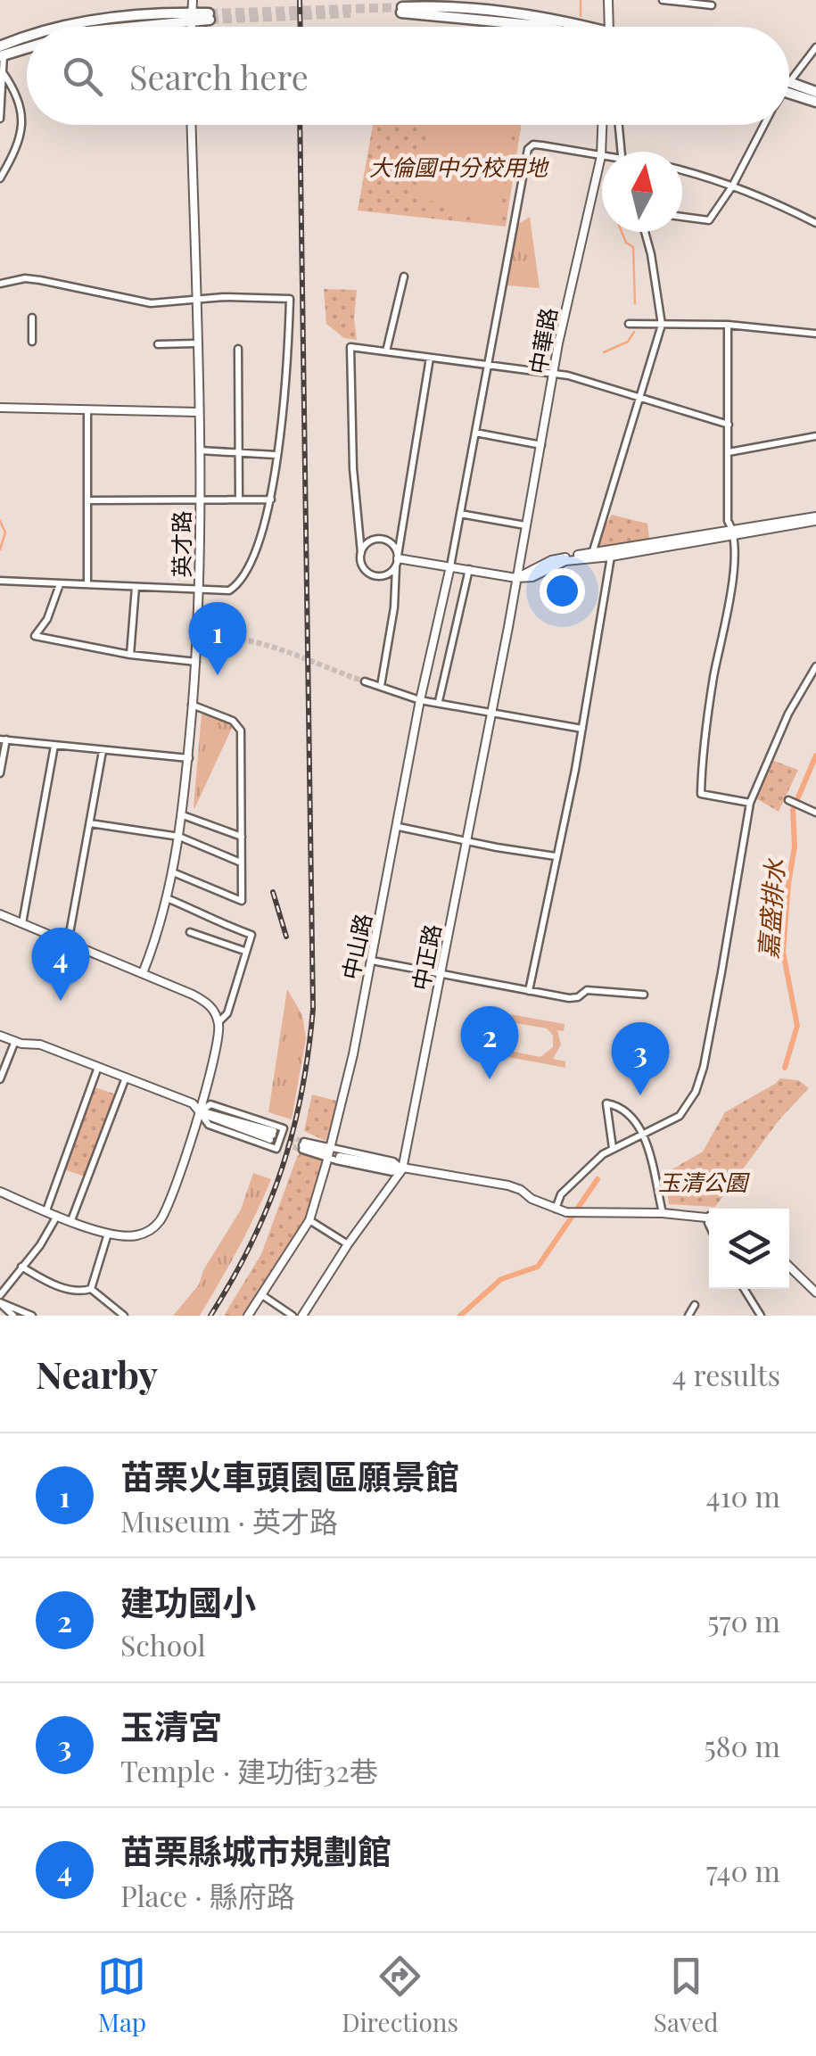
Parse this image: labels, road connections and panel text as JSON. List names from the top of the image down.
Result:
{
  "streets": {
    "street": [
      "中華路",
      "英才路",
      "中山路",
      "中正路"
    ]
  },
  "crossings": [
    ["中華路", "中正路"]
  ],
  "water": ["嘉盛排水"],
  "parks": ["大倫國中分校用地", "玉清公園"],
  "north": "top",
  "page": {
    "search": "Search here",
    "pins": [
      "1",
      "4",
      "2",
      "3"
    ],
    "heading": ["Nearby", "4 results"],
    "list": [
      {
        "mark": "1",
        "name": "苗栗火車頭園區願景館",
        "note": "Museum · 英才路",
        "value": "410 m"
      },
      {
        "mark": "2",
        "name": "建功國小",
        "note": "School",
        "value": "570 m"
      },
      {
        "mark": "3",
        "name": "玉清宮",
        "note": "Temple · 建功街32巷",
        "value": "580 m"
      },
      {
        "mark": "4",
        "name": "苗栗縣城市規劃館",
        "note": "Place · 縣府路",
        "value": "740 m"
      }
    ],
    "nav": ["Map", "Directions", "Saved"]
  }
}
